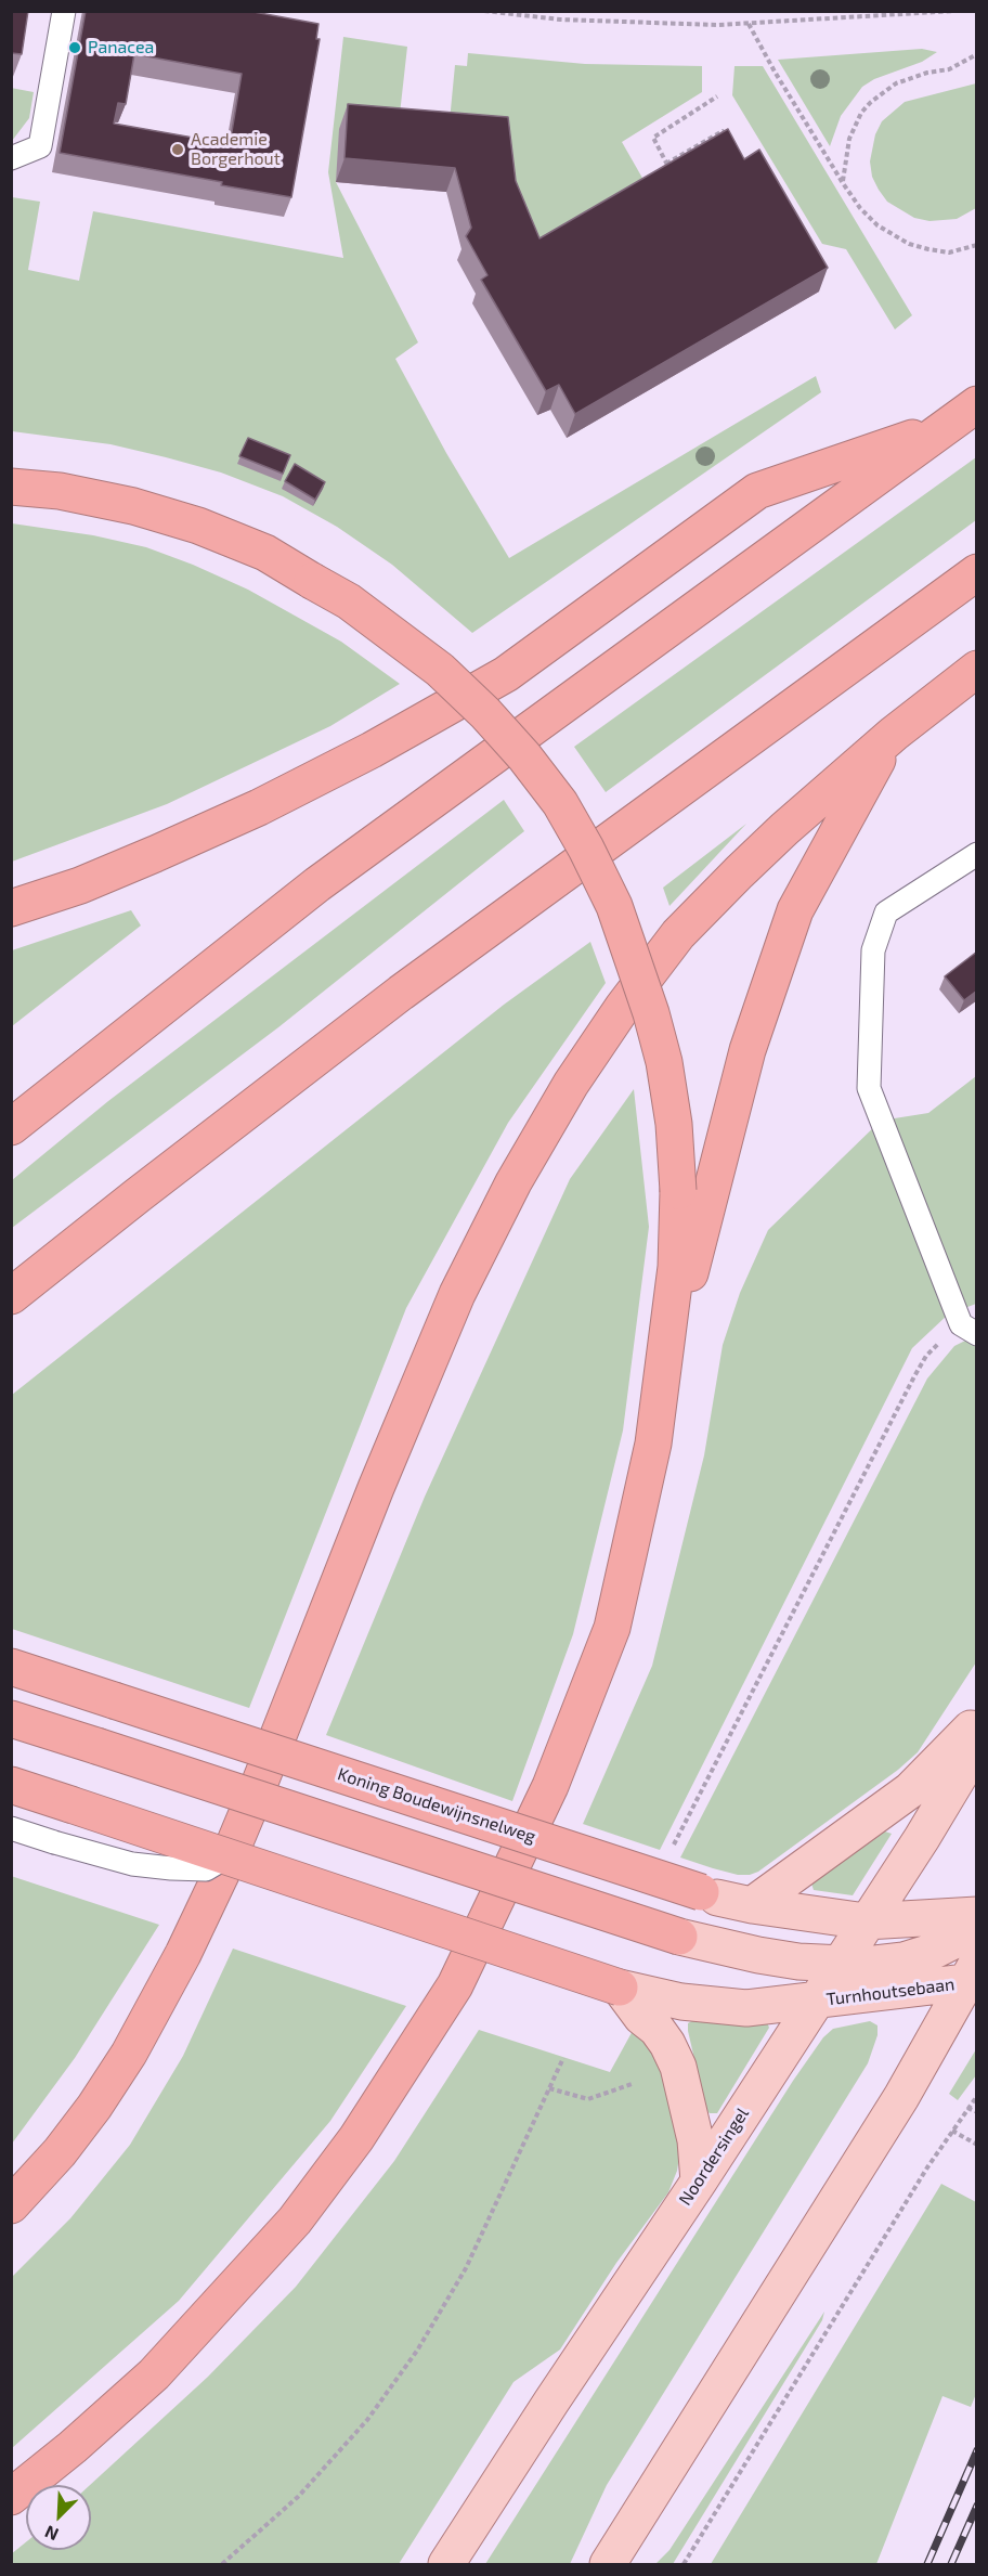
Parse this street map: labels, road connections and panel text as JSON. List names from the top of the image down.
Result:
{
  "streets": {
    "highway": ["Koning Boudewijnsnelweg"],
    "main road": ["Turnhoutsebaan", "Noordersingel"]
  },
  "crossings": [
    ["Koning Boudewijnsnelweg", "Noordersingel"],
    ["Turnhoutsebaan", "Noordersingel"]
  ],
  "places": ["Panacea", "Academie Borgerhout"],
  "north": "bottom left"
}
